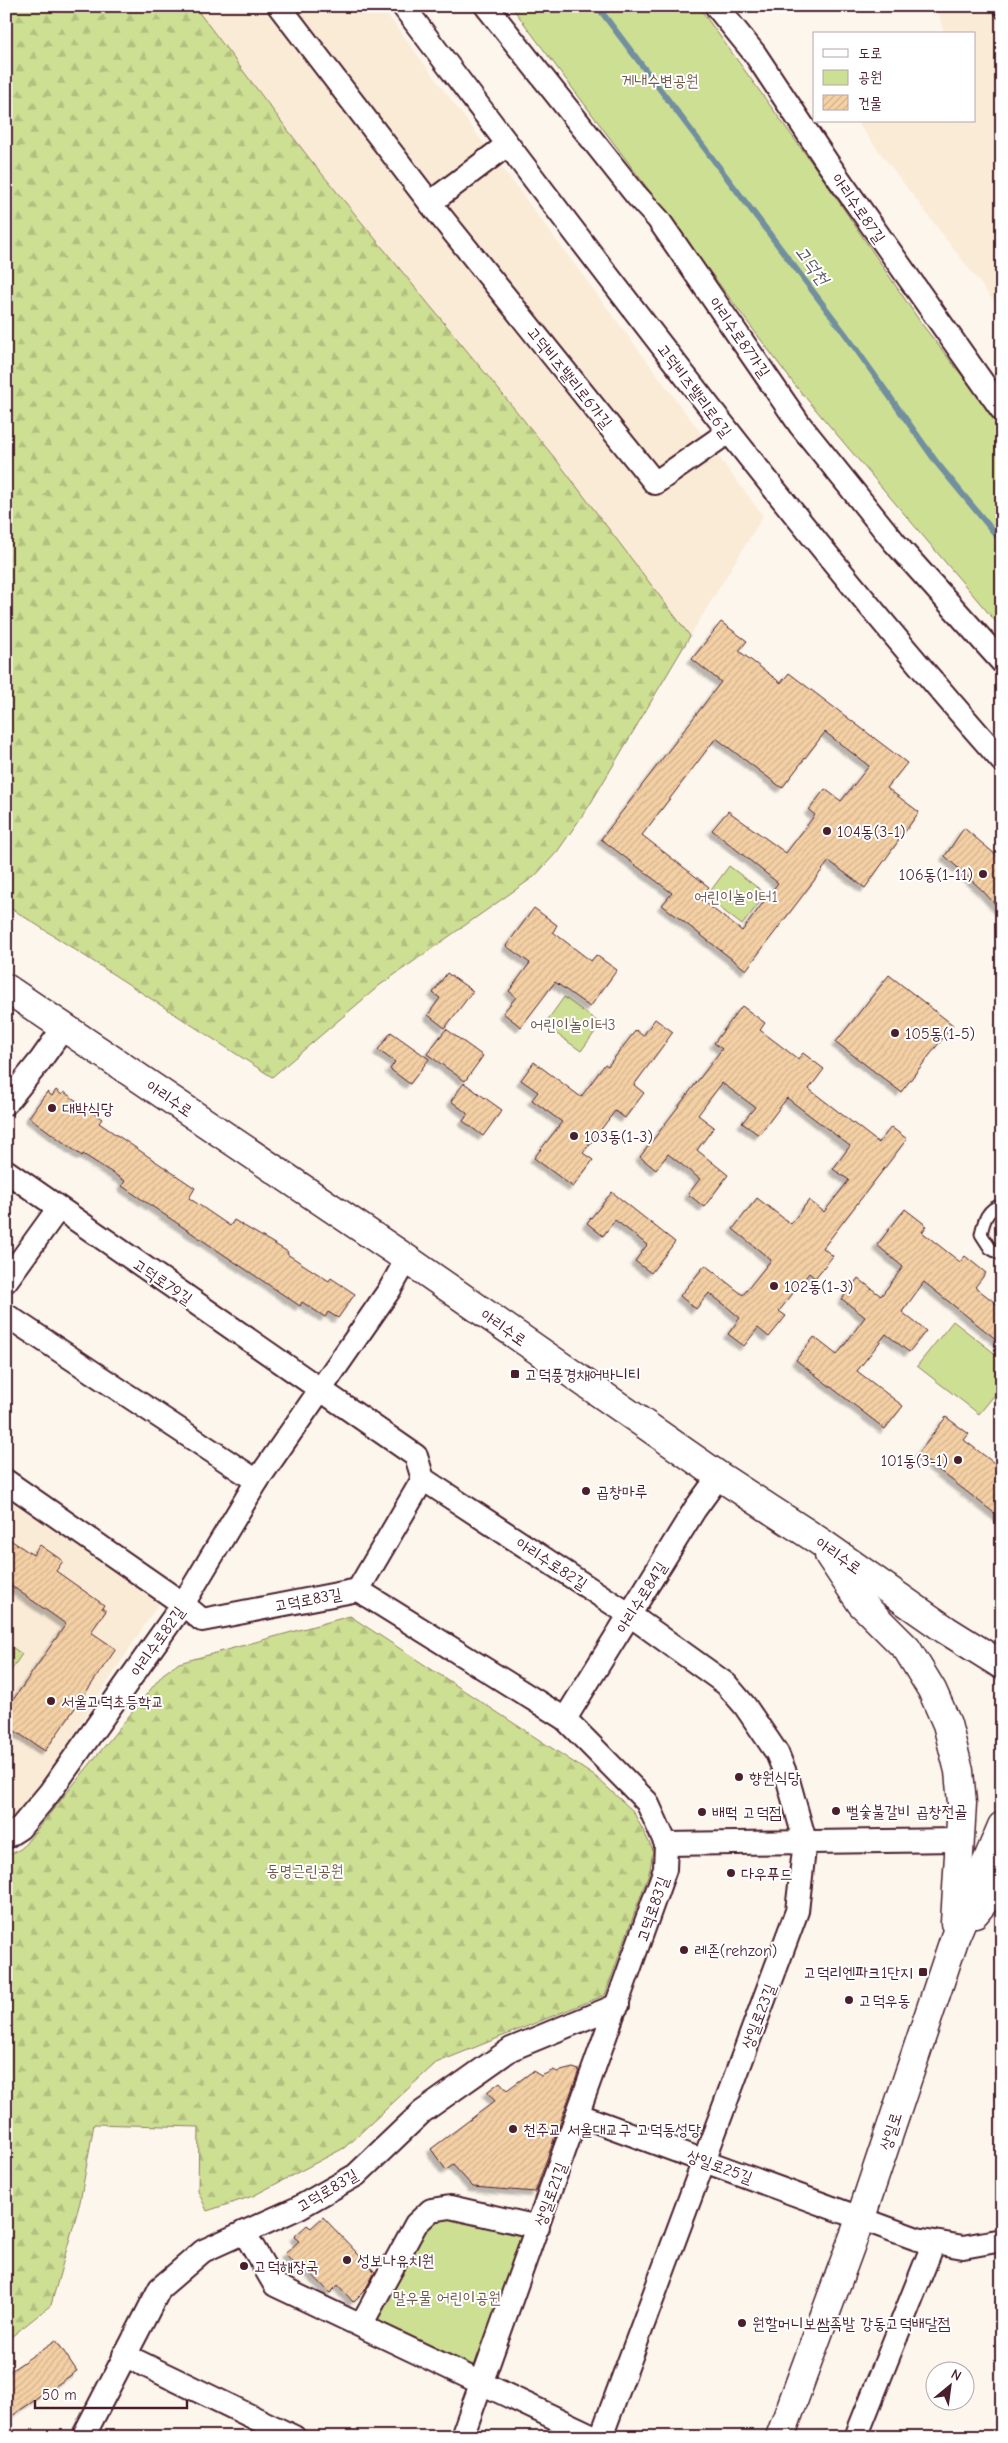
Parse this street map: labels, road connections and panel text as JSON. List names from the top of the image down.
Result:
{
  "streets": {
    "main road": ["아리수로", "상일로"],
    "street": [
      "아리수로87길",
      "아리수로87가길",
      "고덕비즈밸리로6가길",
      "고덕비즈밸리로6길",
      "고덕로79길",
      "아리수로82길",
      "아리수로84길",
      "고덕로83길",
      "상일로23길",
      "상일로25길",
      "상일로21길"
    ]
  },
  "crossings": [
    ["고덕비즈밸리로6가길", "고덕비즈밸리로6길"],
    ["아리수로", "아리수로82길"],
    ["아리수로", "아리수로84길"],
    ["고덕로79길", "아리수로82길"],
    ["아리수로82길", "아리수로84길"],
    ["아리수로82길", "고덕로83길"],
    ["아리수로82길", "상일로23길"],
    ["아리수로84길", "고덕로83길"],
    ["아리수로84길", "상일로23길"],
    ["고덕로83길", "상일로21길"],
    ["상일로23길", "상일로25길"],
    ["상일로", "상일로25길"],
    ["상일로25길", "상일로21길"]
  ],
  "water": ["고덕천"],
  "parks": [
    "게내수변공원",
    "어린이놀이터1",
    "어린이놀이터3",
    "동명근린공원",
    "말우물 어린이공원"
  ],
  "places": {
    "other": [
      "104동(3-1)",
      "106동(1-11)",
      "105동(1-5)",
      "대박식당",
      "103동(1-3)",
      "102동(1-3)",
      "101동(3-1)",
      "곱창마루",
      "서울고덕초등학교",
      "향원식당",
      "뻘숯불갈비 곱창전골",
      "배떡 고덕점",
      "다우푸드",
      "레존(rehzon)",
      "고덕우동",
      "천주교 서울대교구 고덕동성당",
      "성보나유치원",
      "고덕해장국",
      "원할머니보쌈족발 강동고덕배달점"
    ],
    "transit": ["고덕풍경채어바니티", "고덕리엔파크1단지"]
  },
  "legend": ["도로", "공원", "건물"],
  "scale_bar": "50 m",
  "north": "top right"
}
